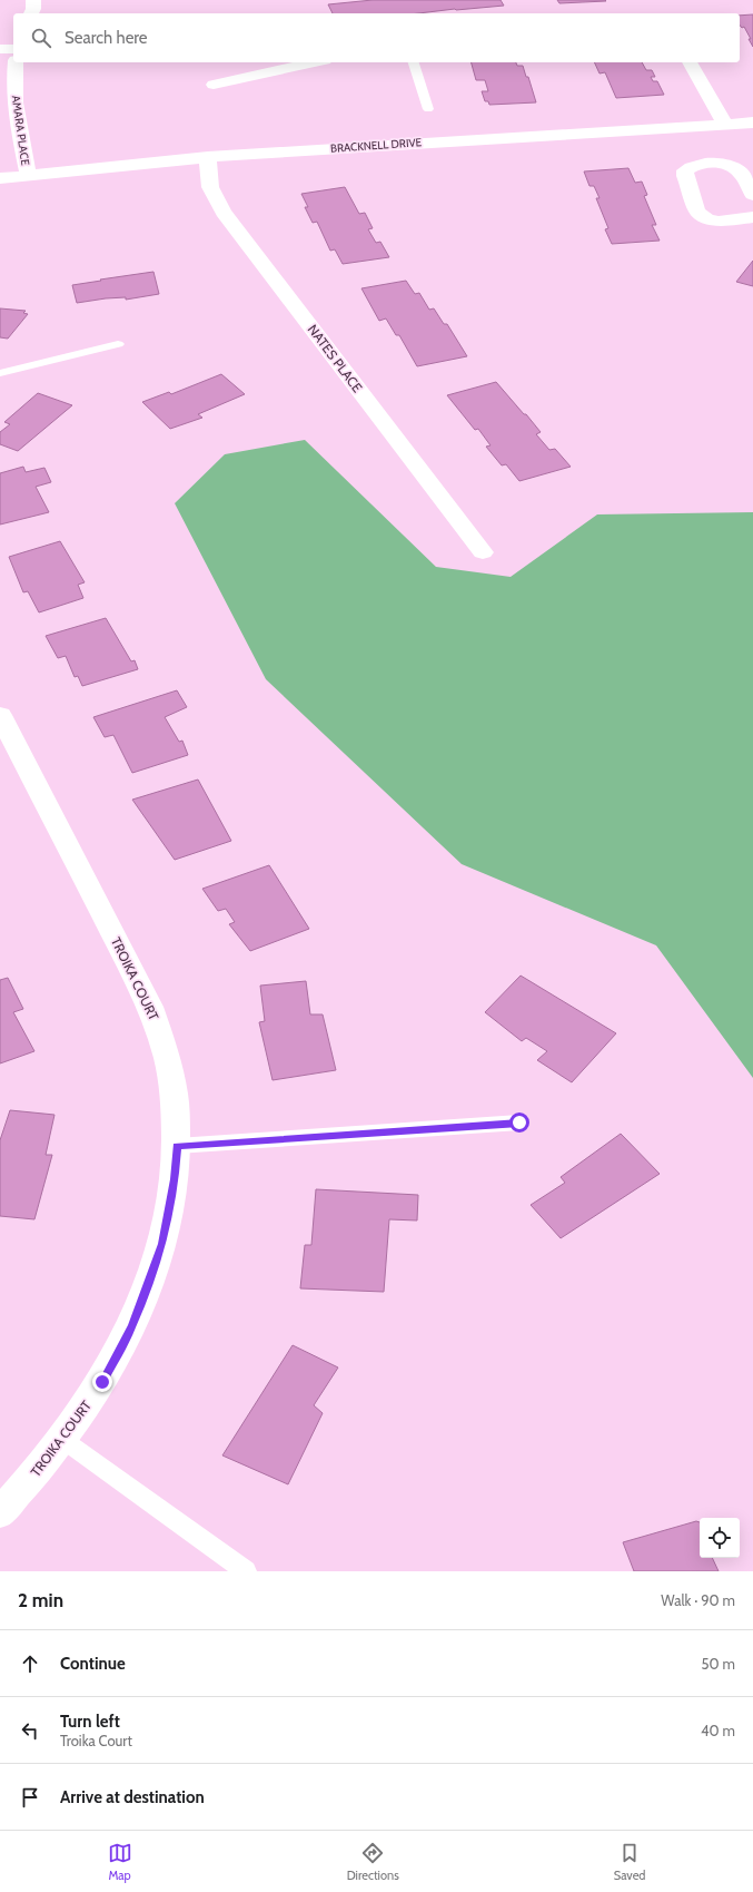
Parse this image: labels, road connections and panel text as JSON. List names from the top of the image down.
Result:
{
  "streets": {
    "street": [
      "AMARA PLACE",
      "BRACKNELL DRIVE",
      "NATES PLACE",
      "TROIKA COURT"
    ]
  },
  "crossings": [
    ["AMARA PLACE", "BRACKNELL DRIVE"],
    ["BRACKNELL DRIVE", "NATES PLACE"]
  ],
  "page": {
    "search": "Search here",
    "heading": ["2 min", "Walk · 90 m"],
    "list": [
      ["Continue", "50 m"],
      ["Turn left", "Troika Court", "40 m"],
      "Arrive at destination"
    ],
    "nav": ["Map", "Directions", "Saved"]
  }
}
